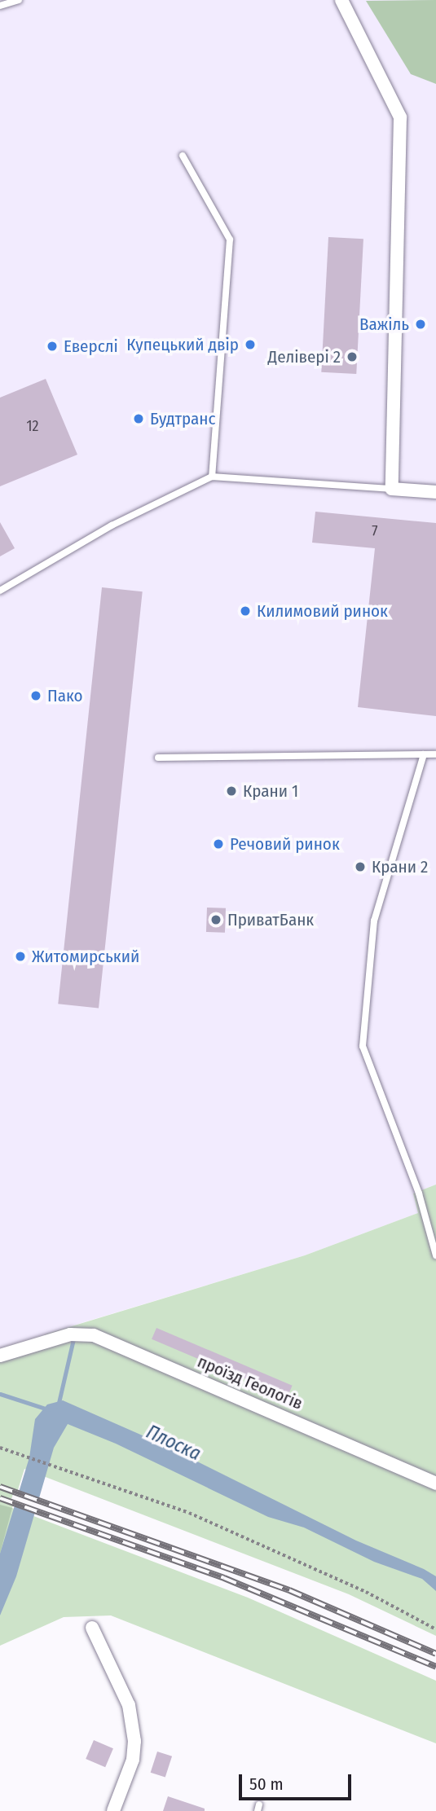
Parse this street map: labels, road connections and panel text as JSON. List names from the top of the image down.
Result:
{
  "streets": {
    "street": ["проїзд Геологів"]
  },
  "water": ["Плоска"],
  "places": [
    "Важіль",
    "Купецький двір",
    "Еверслі",
    "Делівері 2",
    "Будтранс",
    "Килимовий ринок",
    "Пако",
    "Крани 1",
    "Речовий ринок",
    "Крани 2",
    "ПриватБанк",
    "Житомирський"
  ],
  "house_numbers": ["12", "7"],
  "scale_bar": "50 m"
}
